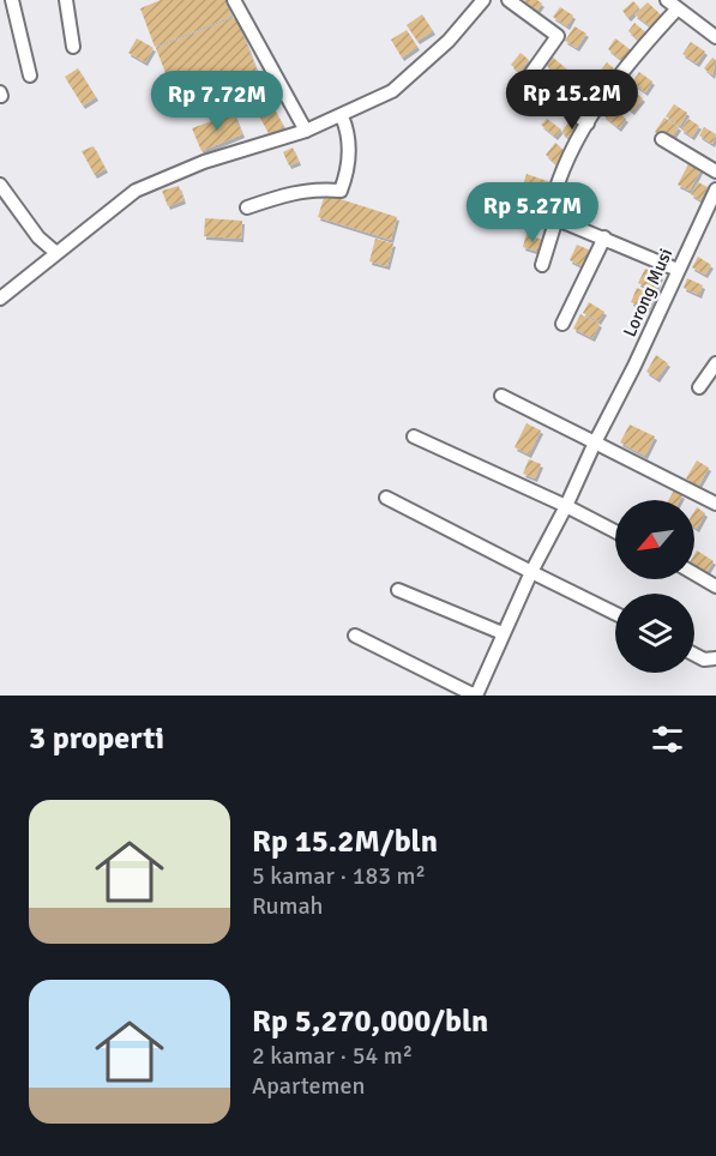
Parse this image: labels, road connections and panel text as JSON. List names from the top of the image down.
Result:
{
  "streets": {
    "street": ["Lorong Musi"]
  },
  "north": "bottom left",
  "page": {
    "price": ["Rp 15.2M", "Rp 7.72M", "Rp 5.27M"],
    "heading": "3 properti",
    "list": [
      {
        "name": "Rp 15.2M/bln",
        "note": "5 kamar · 183 m² · Rumah"
      },
      {
        "name": "Rp 5,270,000/bln",
        "note": "2 kamar · 54 m² · Apartemen"
      }
    ]
  }
}
